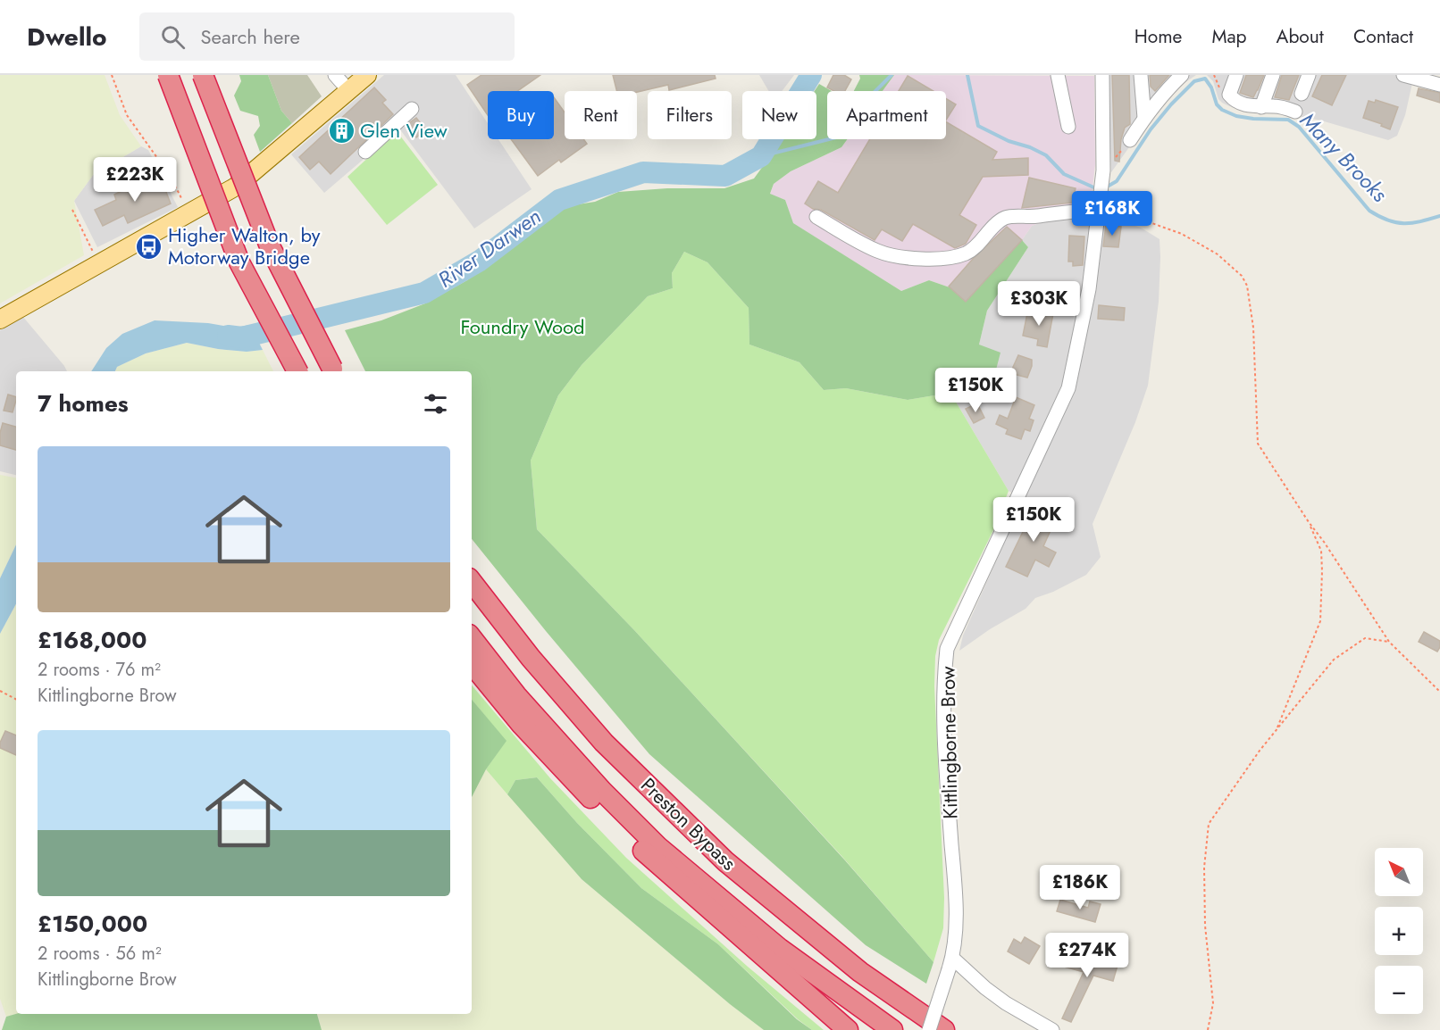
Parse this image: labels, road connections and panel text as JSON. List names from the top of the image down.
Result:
{
  "streets": {
    "highway": ["Preston Bypass"],
    "street": ["Kittlingborne Brow"]
  },
  "water": ["Many Brooks", "River Darwen"],
  "parks": ["Foundry Wood"],
  "places": {
    "building": ["Glen View"],
    "bus stop": ["Higher Walton, by Motorway Bridge"]
  },
  "north": "top left",
  "page": {
    "header": "Dwello",
    "search": "Search here",
    "nav": [
      "Home",
      "Map",
      "About",
      "Contact"
    ],
    "chip": [
      "Buy",
      "Rent",
      "Filters",
      "New",
      "Apartment"
    ],
    "price": [
      "£223K",
      "£168K",
      "£303K",
      "£150K",
      "£150K",
      "£186K",
      "£274K"
    ],
    "heading": "7 homes",
    "list": [
      {
        "name": "£168,000",
        "note": "2 rooms · 76 m² · Kittlingborne Brow"
      },
      {
        "name": "£150,000",
        "note": "2 rooms · 56 m² · Kittlingborne Brow"
      }
    ],
    "map_buttons": ["+", "−"]
  }
}
